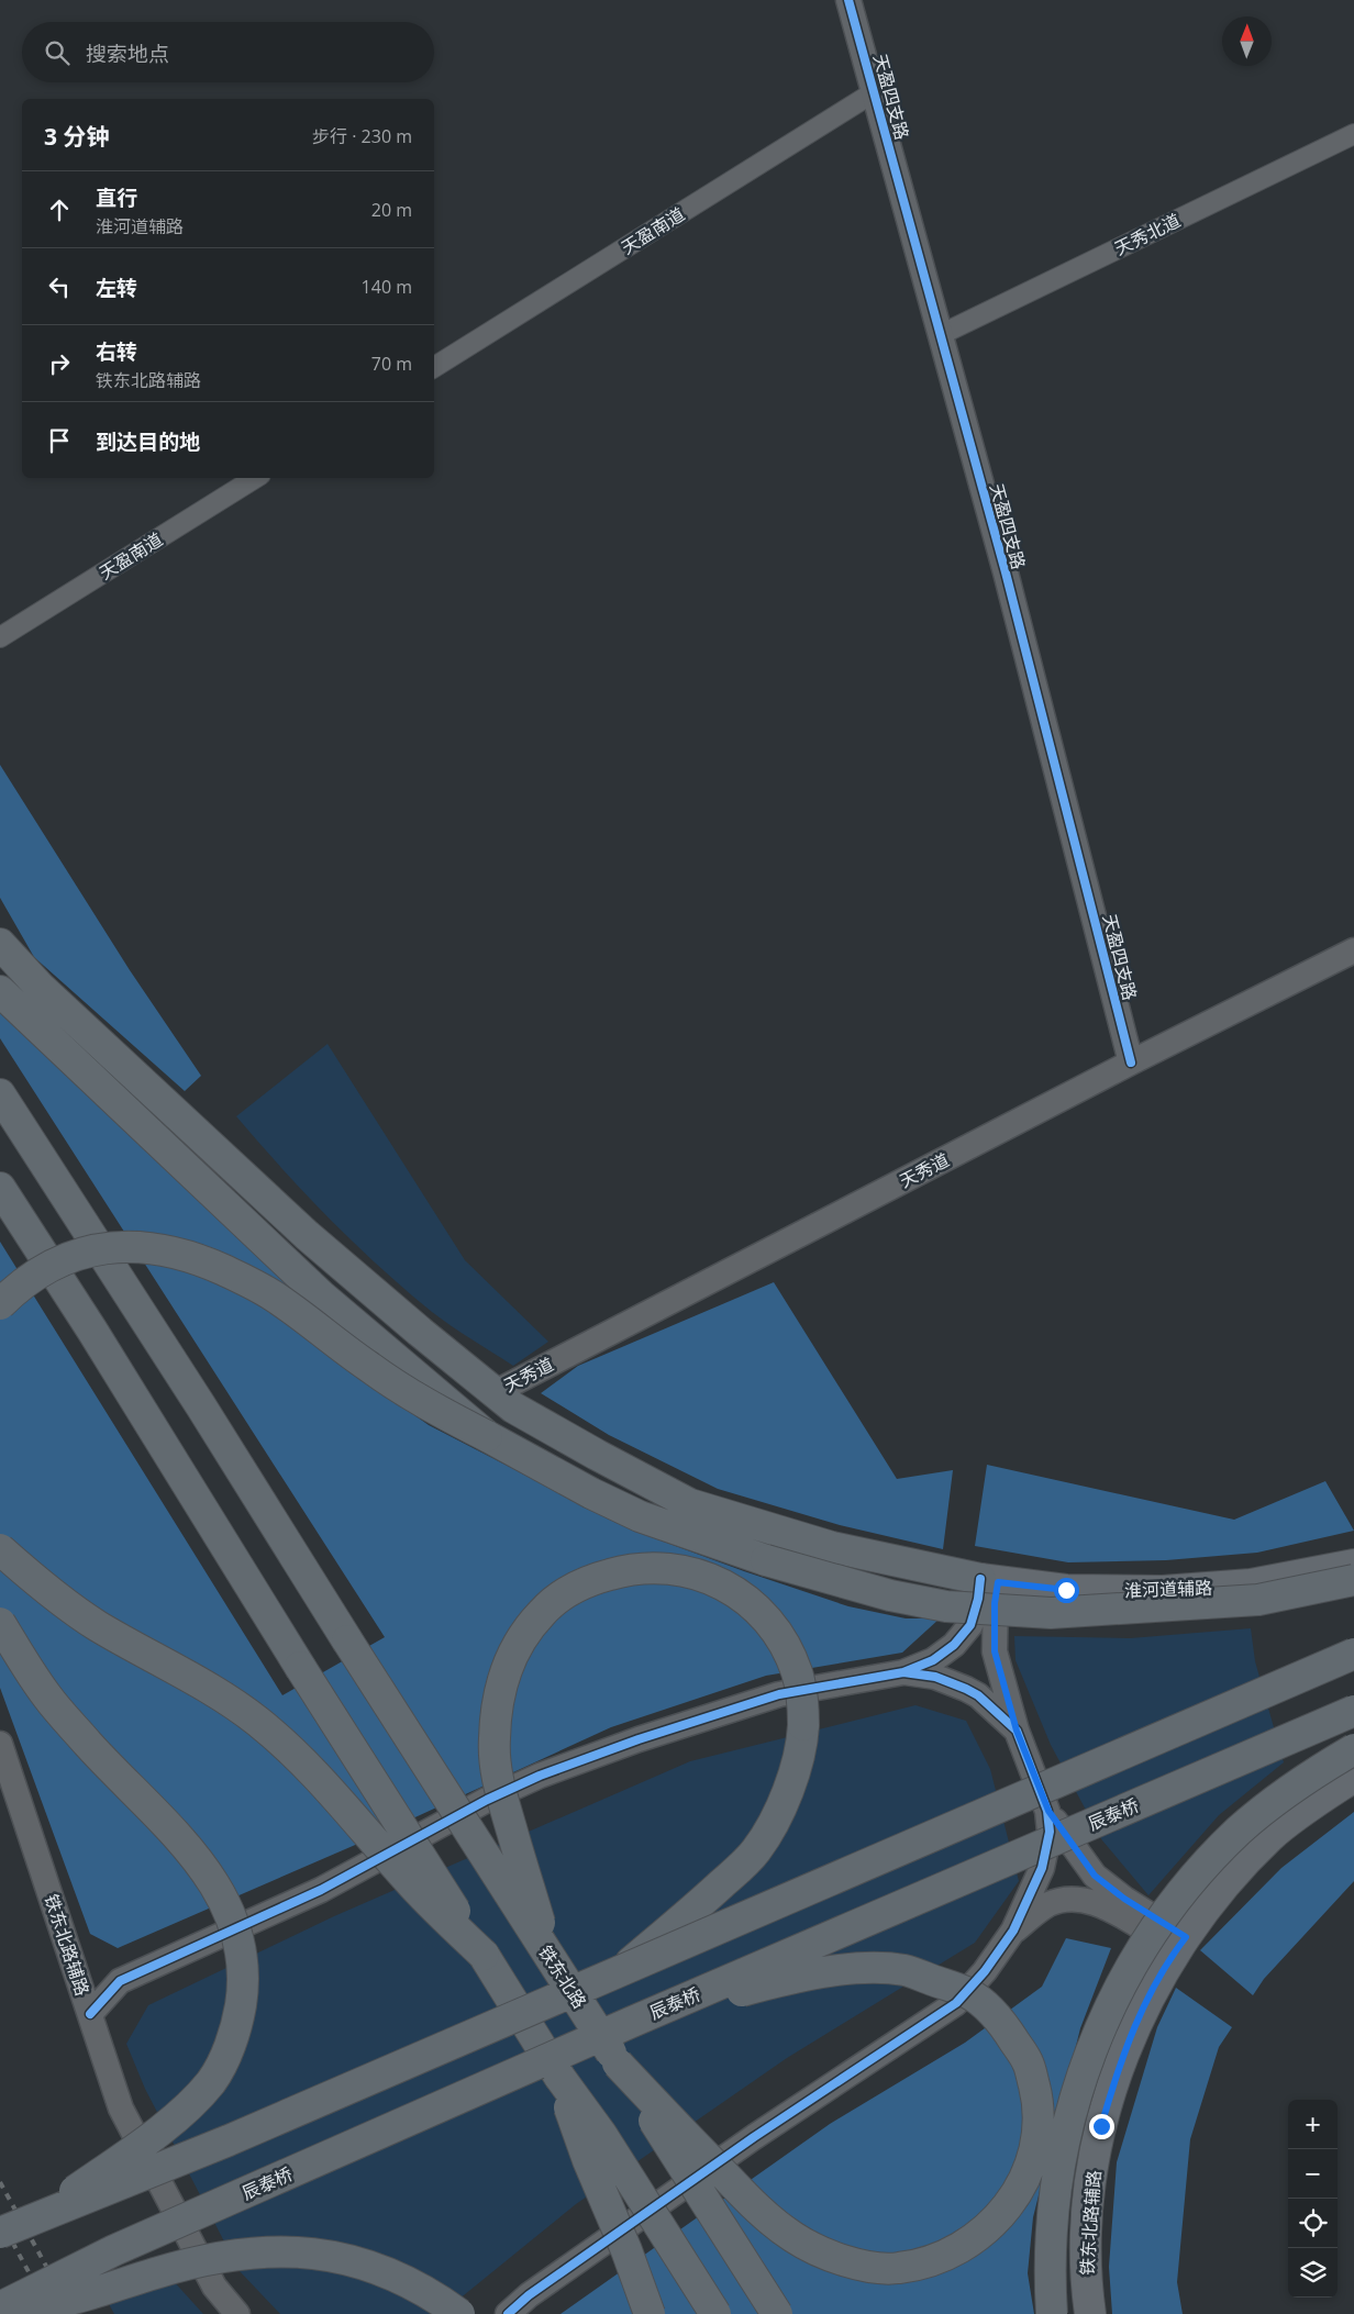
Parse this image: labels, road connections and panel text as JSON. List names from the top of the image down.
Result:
{
  "streets": {
    "highway": ["辰泰桥", "铁东北路"],
    "main road": ["淮河道辅路", "铁东北路辅路"],
    "street": [
      "天盈四支路",
      "天盈南道",
      "天秀北道",
      "天秀道"
    ]
  },
  "crossings": [
    ["天盈四支路", "天盈南道"],
    ["天盈四支路", "天秀北道"],
    ["天盈四支路", "天秀道"]
  ],
  "north": "top",
  "page": {
    "search": "搜索地点",
    "heading": ["3 分钟", "步行 · 230 m"],
    "list": [
      ["直行", "淮河道辅路", "20 m"],
      ["左转", "140 m"],
      ["右转", "铁东北路辅路", "70 m"],
      "到达目的地"
    ],
    "map_buttons": ["+", "−"]
  }
}
